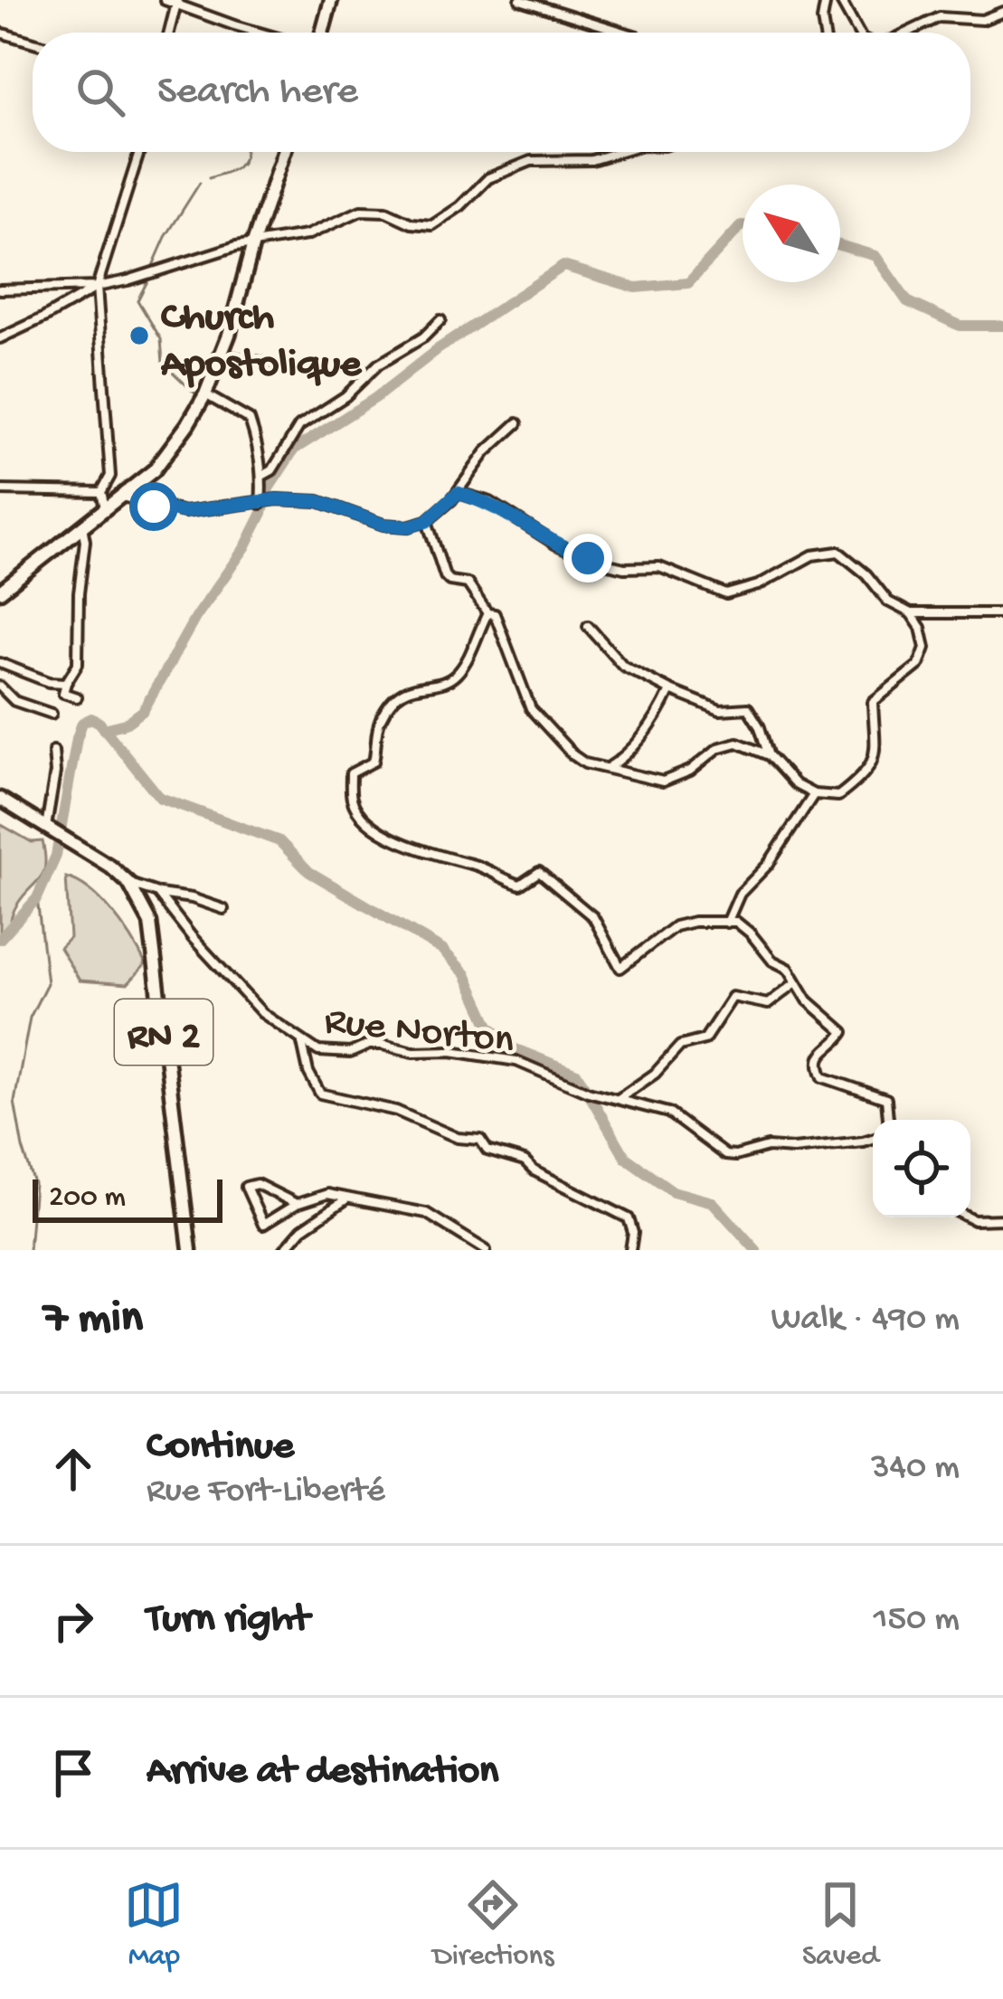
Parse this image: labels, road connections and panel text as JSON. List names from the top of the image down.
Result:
{
  "streets": {
    "main road": ["RN 2"],
    "street": ["Rue Norton"]
  },
  "places": ["Church Apostolique"],
  "scale_bar": "200 m",
  "north": "top left",
  "page": {
    "search": "Search here",
    "scale": "200 m",
    "heading": ["7 min", "Walk · 490 m"],
    "list": [
      ["Continue", "Rue Fort-Liberté", "340 m"],
      ["Turn right", "150 m"],
      "Arrive at destination"
    ],
    "nav": ["Map", "Directions", "Saved"]
  }
}
